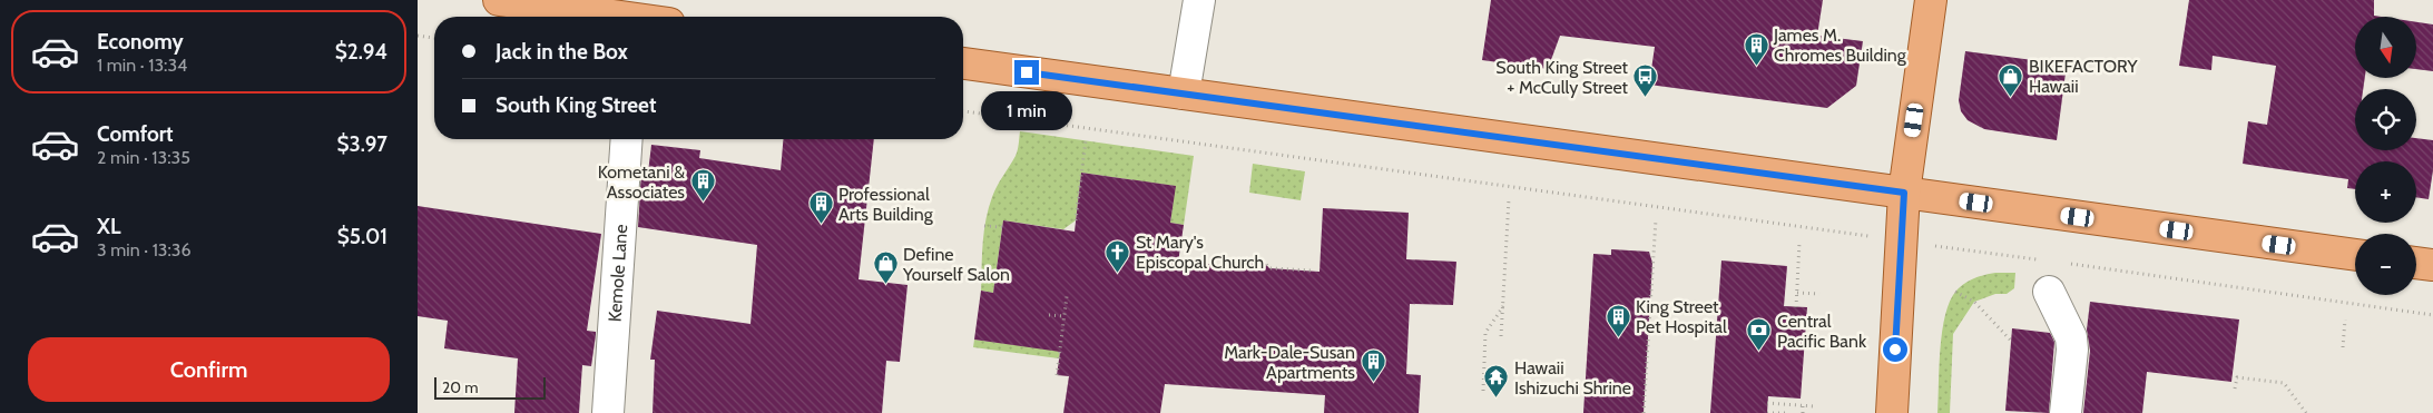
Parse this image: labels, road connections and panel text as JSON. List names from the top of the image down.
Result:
{
  "streets": {
    "street": ["Kemole Lane"]
  },
  "places": {
    "building": [
      "James M. Chromes Building",
      "Kometani & Associates",
      "Professional Arts Building",
      "King Street Pet Hospital",
      "Mark-Dale-Susan Apartments"
    ],
    "shop": ["BIKEFACTORY Hawaii", "Define Yourself Salon"],
    "bus stop": ["South King Street + McCully Street"],
    "church": ["St Mary's Episcopal Church"],
    "bank": ["Central Pacific Bank"],
    "temple": ["Hawaii Ishizuchi Shrine"]
  },
  "scale_bar": "20 m",
  "north": "bottom",
  "page": {
    "list": [
      {
        "name": "Economy",
        "note": "1 min · 13:34",
        "value": "$2.94"
      },
      {
        "name": "Comfort",
        "note": "2 min · 13:35",
        "value": "$3.97"
      },
      {
        "name": "XL",
        "note": "3 min · 13:36",
        "value": "$5.01"
      }
    ],
    "map_buttons": ["+", "−"],
    "banner": ["Jack in the Box", "South King Street"],
    "bubble": "1 min",
    "buttons": "Confirm",
    "scale": "20 m"
  }
}
